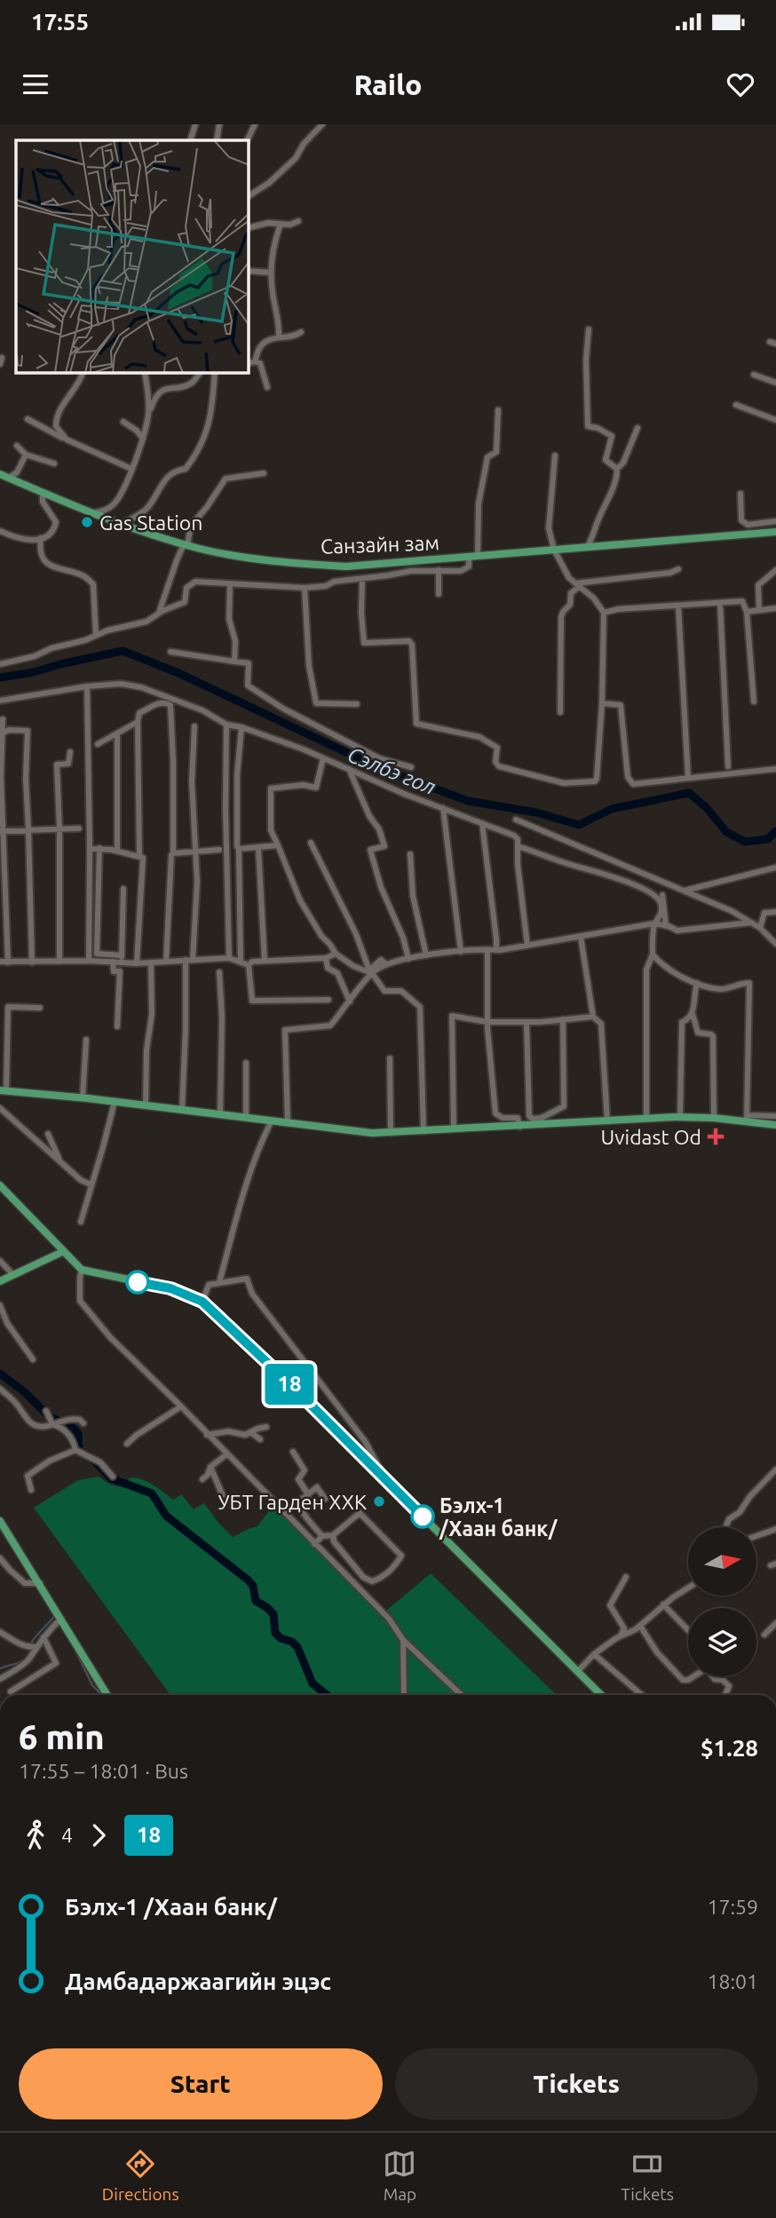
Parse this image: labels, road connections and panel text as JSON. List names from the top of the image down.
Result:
{
  "streets": {
    "main road": ["Санзайн зам"]
  },
  "water": ["Сэлбэ гол"],
  "places": {
    "other": ["Gas Station", "УБТ Гарден ХХК", "Бэлх-1 /Хаан банк/"],
    "health": ["Uvidast Od"]
  },
  "lines": ["bus line 18"],
  "north": "right",
  "page": {
    "status": "17:55",
    "header": "Railo",
    "on_map": "18",
    "heading": ["6 min", "17:55 – 18:01 · Bus", "$1.28"],
    "legs": ["4", "18"],
    "list": [
      {
        "name": "Бэлх-1 /Хаан банк/",
        "value": "17:59"
      },
      {
        "name": "Дамбадаржаагийн эцэс",
        "value": "18:01"
      }
    ],
    "buttons": ["Start", "Tickets"],
    "tabs": ["Directions", "Map", "Tickets"]
  }
}
